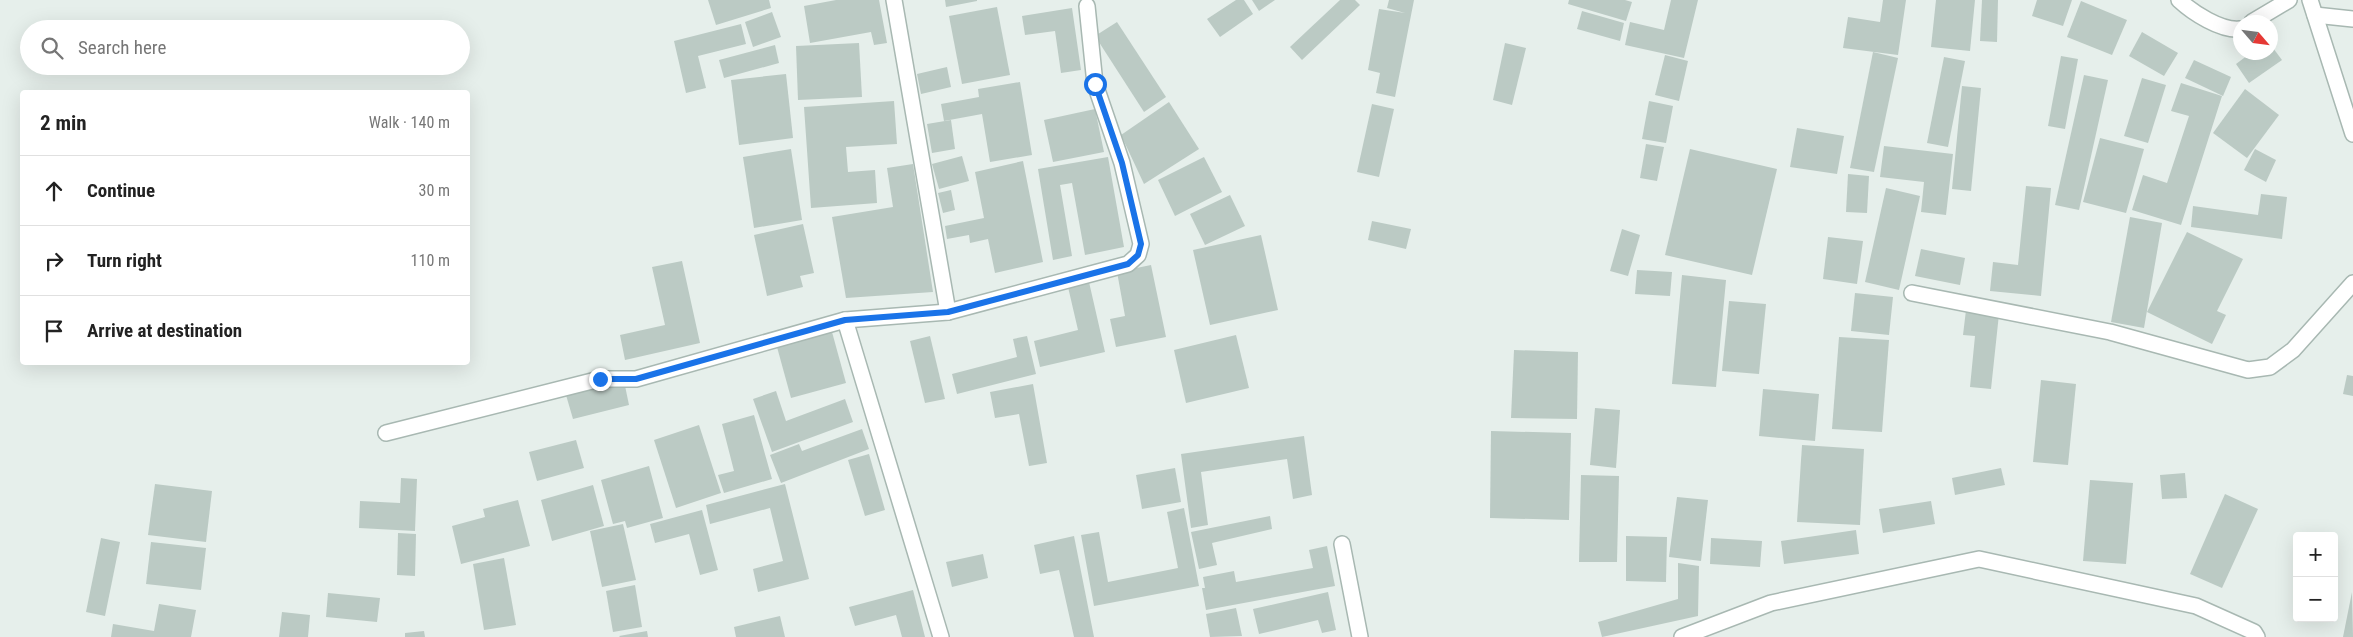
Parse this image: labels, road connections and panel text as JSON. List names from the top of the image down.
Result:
{
  "north": "bottom right",
  "page": {
    "search": "Search here",
    "heading": ["2 min", "Walk · 140 m"],
    "list": [
      ["Continue", "30 m"],
      ["Turn right", "110 m"],
      "Arrive at destination"
    ],
    "map_buttons": ["+", "−"]
  }
}
